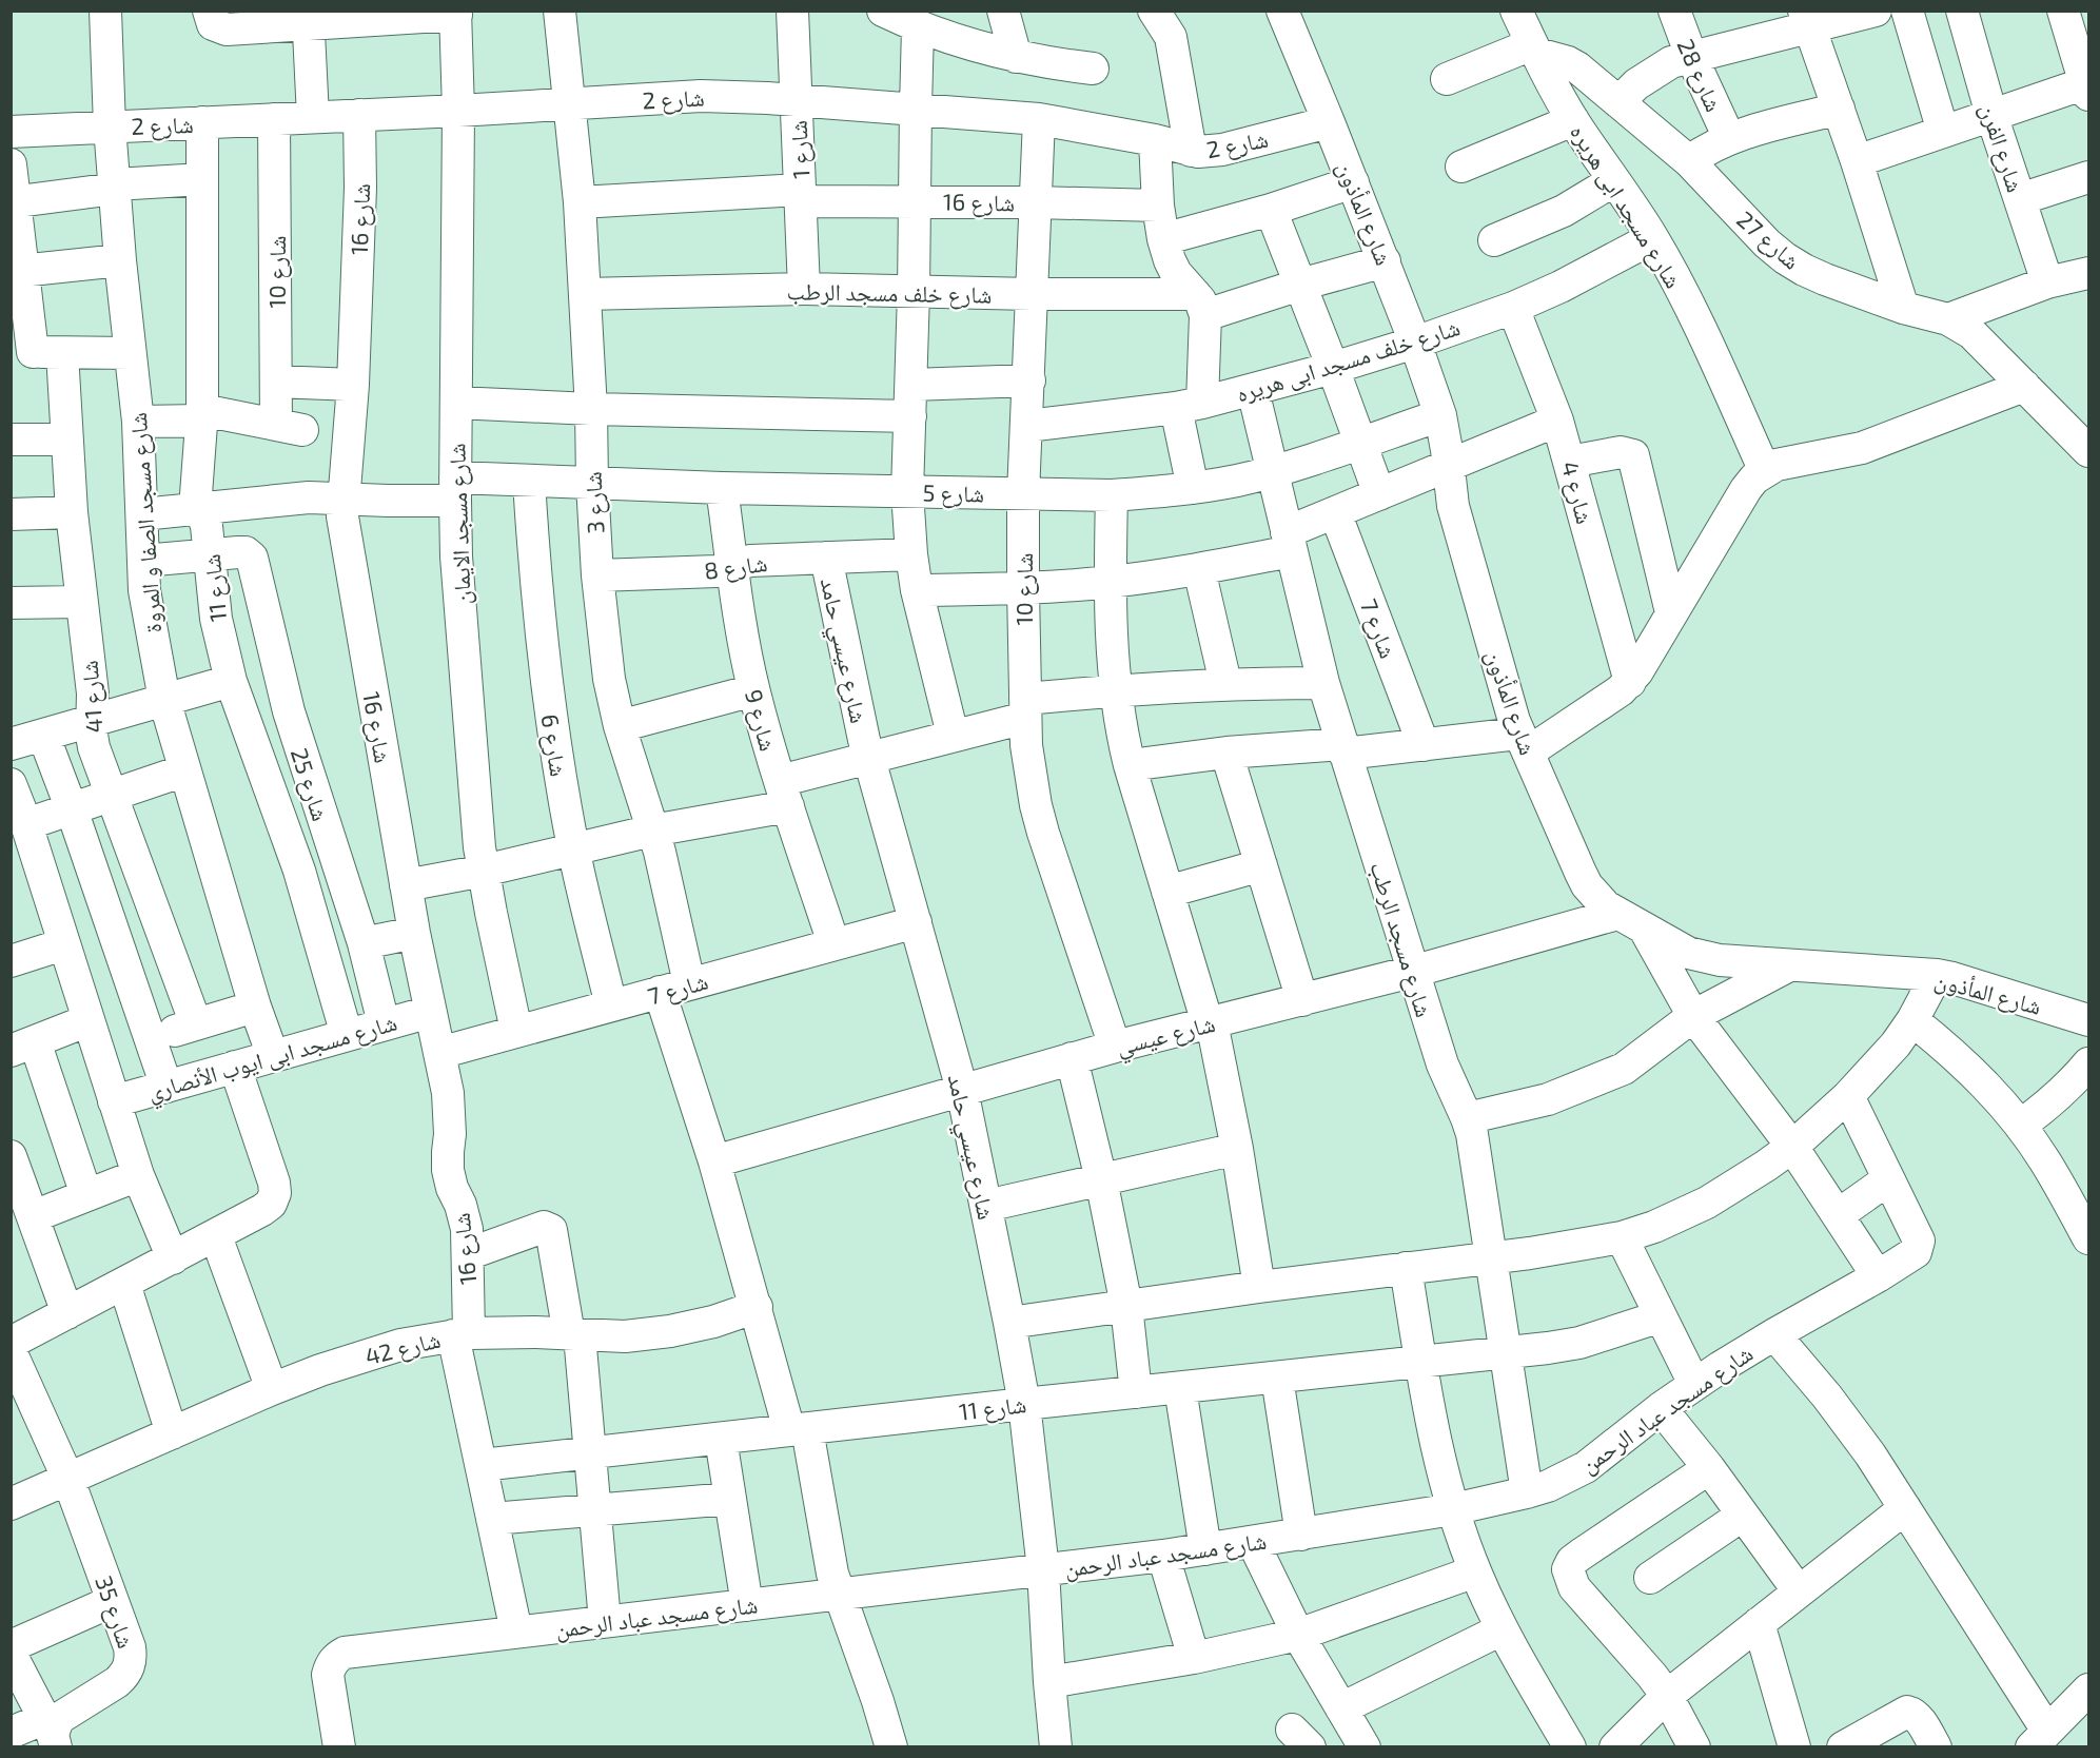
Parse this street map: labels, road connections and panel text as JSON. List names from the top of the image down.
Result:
{
  "streets": {
    "street": [
      "شارع 28",
      "شارع 2",
      "شارع الفرن",
      "شارع 1",
      "شارع 16",
      "شارع مسجد ابى هريره",
      "شارع المأذون",
      "شارع 27",
      "شارع 10",
      "شارع خلف مسجد الرطب",
      "شارع خلف مسجد ابى هريره",
      "شارع 5",
      "شارع 4",
      "شارع 3",
      "شارع مسجد الصفا و المروة",
      "شارع مسجد الايمان",
      "شارع 8",
      "شارع 11",
      "شارع 7",
      "شارع عيسي حامد",
      "شارع 41",
      "شارع 9",
      "شارع 6",
      "شارع 25",
      "شارع مسجد الرطب",
      "شارع عيسي",
      "شارع مسجد ابى ايوب الأنصاري",
      "شارع 42",
      "شارع مسجد عباد الرحمن",
      "شارع 35"
    ]
  },
  "crossings": [
    ["شارع 2", "شارع 1"],
    ["شارع 2", "شارع 16"],
    ["شارع 2", "شارع المأذون"],
    ["شارع 2", "شارع 10"],
    ["شارع 2", "شارع 3"],
    ["شارع 2", "شارع مسجد الصفا و المروة"],
    ["شارع 2", "شارع مسجد الايمان"],
    ["شارع 2", "شارع 11"],
    ["شارع 1", "شارع 16"],
    ["شارع 1", "شارع خلف مسجد الرطب"],
    ["شارع 16", "شارع 10"],
    ["شارع 16", "شارع 5"],
    ["شارع 16", "شارع 3"],
    ["شارع 16", "شارع 11"],
    ["شارع 16", "شارع 7"],
    ["شارع 16", "شارع مسجد ابى ايوب الأنصاري"],
    ["شارع 16", "شارع 42"],
    ["شارع 16", "شارع مسجد عباد الرحمن"],
    ["شارع مسجد ابى هريره", "شارع 27"],
    ["شارع مسجد ابى هريره", "شارع خلف مسجد ابى هريره"],
    ["شارع المأذون", "شارع خلف مسجد الرطب"],
    ["شارع المأذون", "شارع خلف مسجد ابى هريره"],
    ["شارع المأذون", "شارع 5"],
    ["شارع المأذون", "شارع عيسي"],
    ["شارع 10", "شارع خلف مسجد الرطب"],
    ["شارع 10", "شارع خلف مسجد ابى هريره"],
    ["شارع 10", "شارع 5"],
    ["شارع 10", "شارع 11"],
    ["شارع 10", "شارع عيسي"],
    ["شارع خلف مسجد الرطب", "شارع 3"],
    ["شارع خلف مسجد ابى هريره", "شارع 4"],
    ["شارع خلف مسجد ابى هريره", "شارع مسجد الرطب"],
    ["شارع 5", "شارع 3"],
    ["شارع 5", "شارع مسجد الصفا و المروة"],
    ["شارع 5", "شارع مسجد الايمان"],
    ["شارع 5", "شارع 11"],
    ["شارع 5", "شارع 9"],
    ["شارع 5", "شارع 6"],
    ["شارع 5", "شارع مسجد الرطب"],
    ["شارع 3", "شارع 8"],
    ["شارع 3", "شارع 7"],
    ["شارع مسجد الصفا و المروة", "شارع مسجد ابى ايوب الأنصاري"],
    ["شارع مسجد الايمان", "شارع 7"],
    ["شارع 8", "شارع عيسي حامد"],
    ["شارع 8", "شارع 9"],
    ["شارع 11", "شارع عيسي حامد"],
    ["شارع 11", "شارع 25"],
    ["شارع 11", "شارع مسجد الرطب"],
    ["شارع 11", "شارع مسجد ابى ايوب الأنصاري"],
    ["شارع 7", "شارع عيسي حامد"],
    ["شارع 7", "شارع 9"],
    ["شارع 7", "شارع 6"],
    ["شارع عيسي حامد", "شارع عيسي"],
    ["شارع عيسي حامد", "شارع مسجد عباد الرحمن"],
    ["شارع 25", "شارع مسجد ابى ايوب الأنصاري"],
    ["شارع مسجد الرطب", "شارع عيسي"],
    ["شارع مسجد الرطب", "شارع مسجد عباد الرحمن"],
    ["شارع 42", "شارع 35"]
  ]
}
